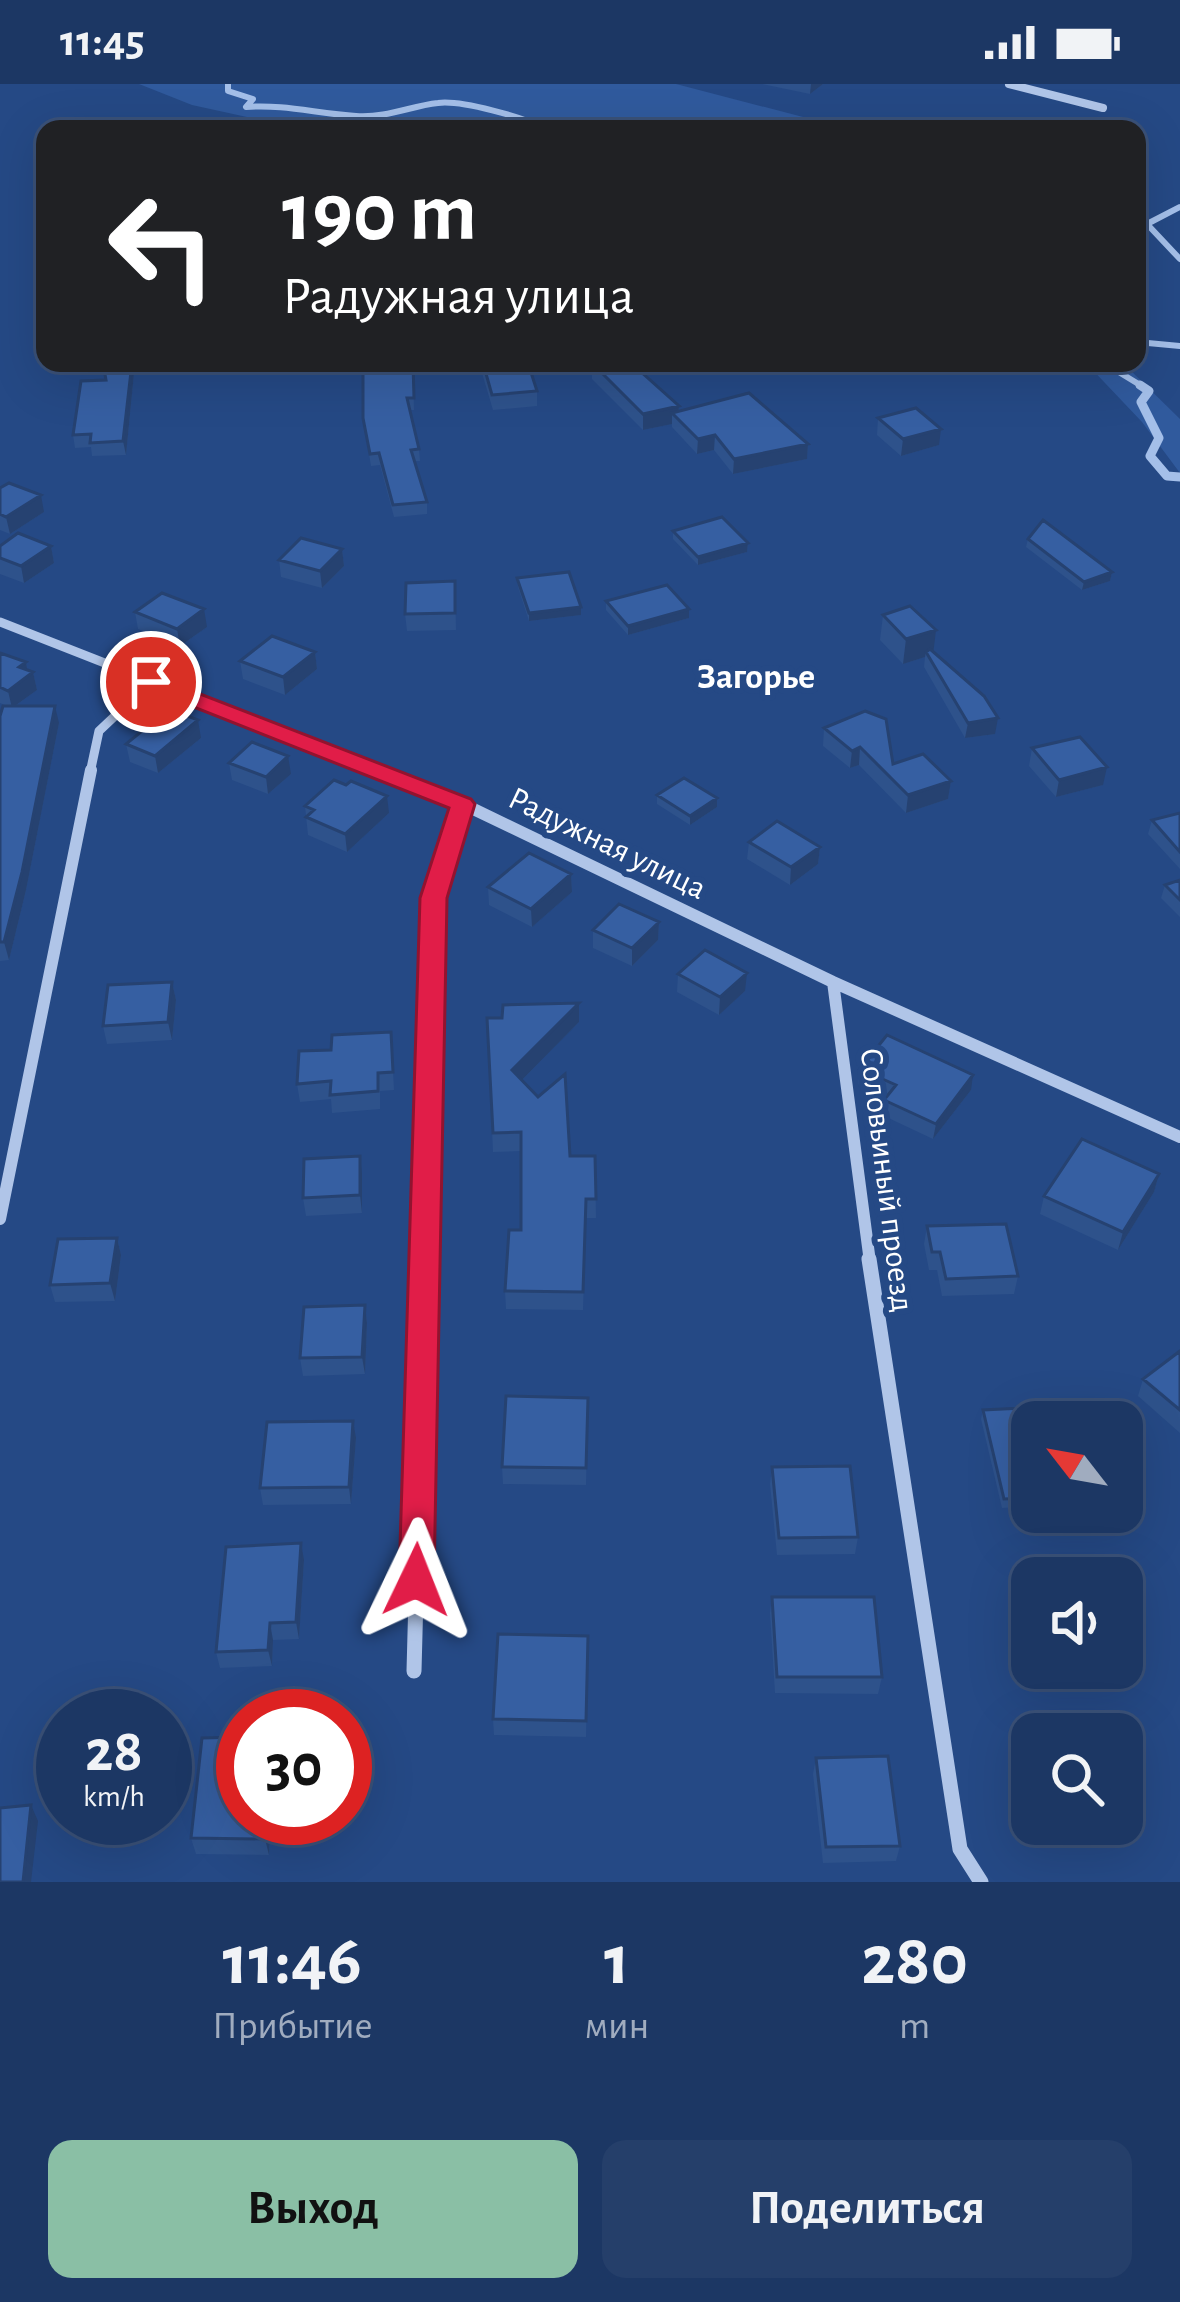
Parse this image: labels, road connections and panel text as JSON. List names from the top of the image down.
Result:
{
  "streets": {
    "street": ["Радужная улица", "Соловьиный проезд"]
  },
  "crossings": [
    ["Радужная улица", "Соловьиный проезд"]
  ],
  "districts": ["Загорье"],
  "north": "top left",
  "page": {
    "status": "11:45",
    "turn": ["190 m", "Радужная улица"],
    "speed": "28 km/h",
    "limit": "30",
    "eta": [
      "11:46",
      "Прибытие",
      "1",
      "мин",
      "280",
      "m"
    ],
    "buttons": ["Выход", "Поделиться"]
  }
}
